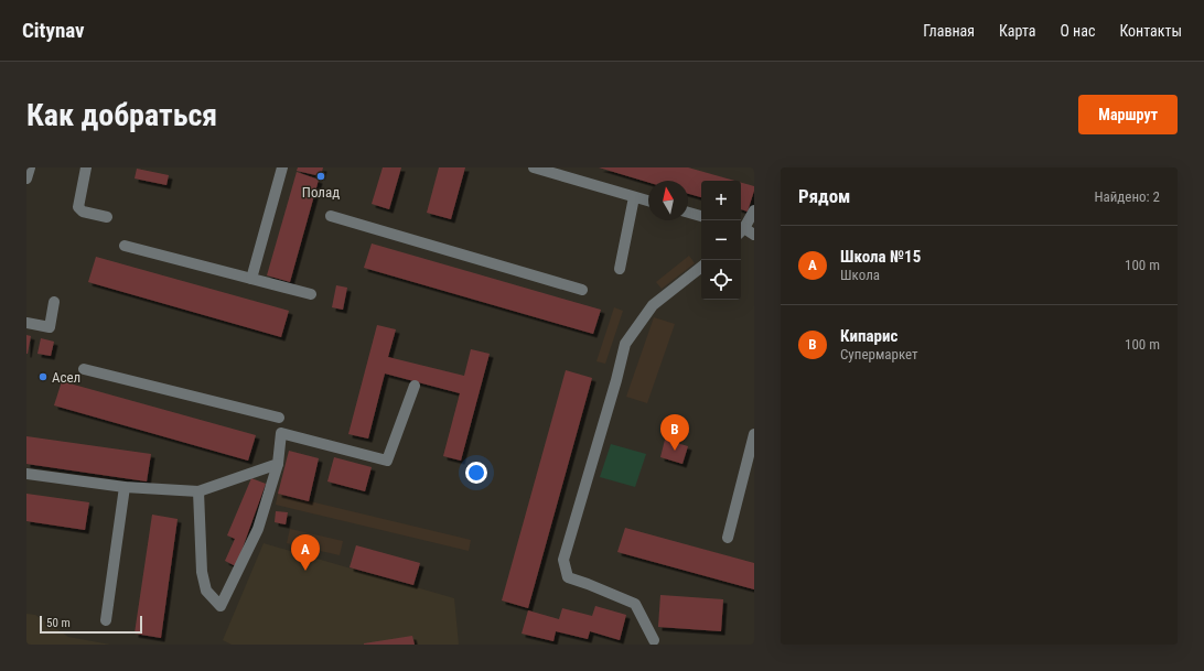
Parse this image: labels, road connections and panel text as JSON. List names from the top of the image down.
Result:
{
  "places": ["Полад", "Асел"],
  "scale_bar": "50 m",
  "north": "top",
  "page": {
    "header": "Citynav",
    "nav": [
      "Главная",
      "Карта",
      "О нас",
      "Контакты"
    ],
    "buttons": "Маршрут",
    "title": "Как добраться",
    "heading": ["Рядом", "Найдено: 2"],
    "map_buttons": ["+", "−"],
    "list": [
      {
        "mark": "A",
        "name": "Школа №15",
        "note": "Школа",
        "value": "100 m"
      },
      {
        "mark": "B",
        "name": "Кипарис",
        "note": "Супермаркет",
        "value": "100 m"
      }
    ],
    "pins": ["B", "A"],
    "scale": "50 m"
  }
}
